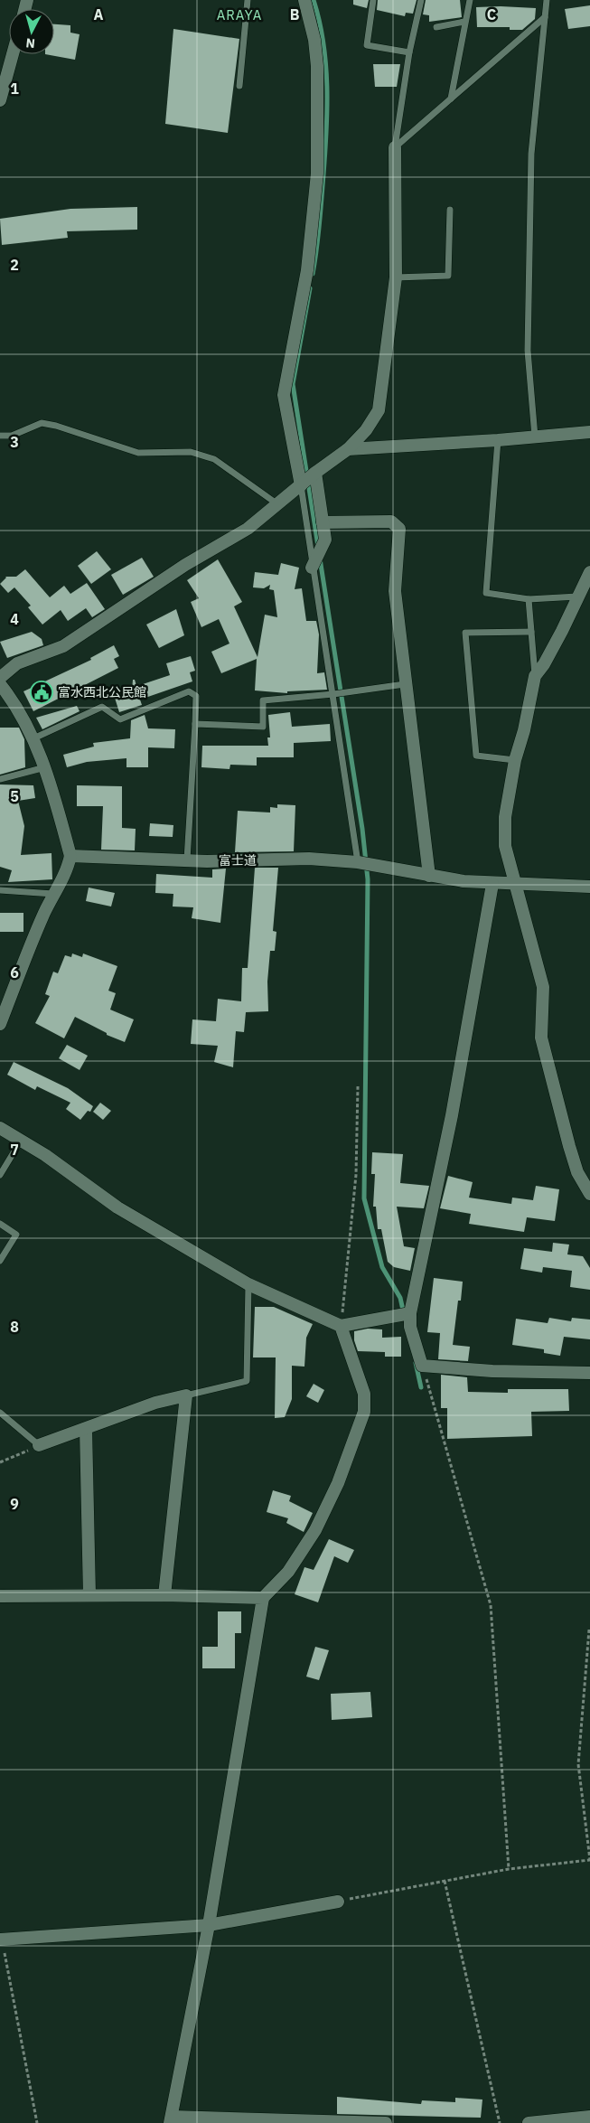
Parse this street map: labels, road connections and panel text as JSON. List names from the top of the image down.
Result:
{
  "streets": {
    "street": ["富士道"]
  },
  "districts": ["ARAYA"],
  "places": {
    "public building": ["富水西北公民館"]
  },
  "north": "bottom",
  "grid": {
    "columns": ["A", "B", "C"],
    "rows": [
      "1",
      "2",
      "3",
      "4",
      "5",
      "6",
      "7",
      "8",
      "9"
    ]
  }
}
